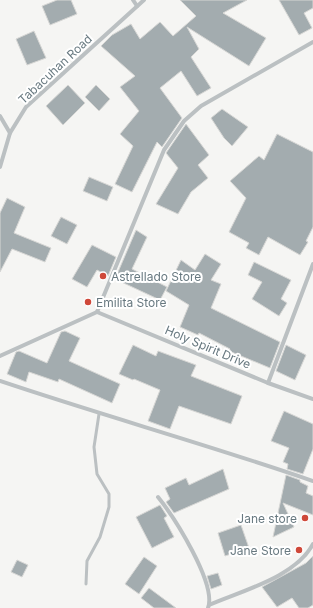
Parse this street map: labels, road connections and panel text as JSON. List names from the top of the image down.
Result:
{
  "streets": {
    "street": ["Tabacuhan Road", "Holy Spirit Drive"]
  },
  "places": [
    "Astrellado Store",
    "Emilita Store",
    "Jane store",
    "Jane Store"
  ]
}
